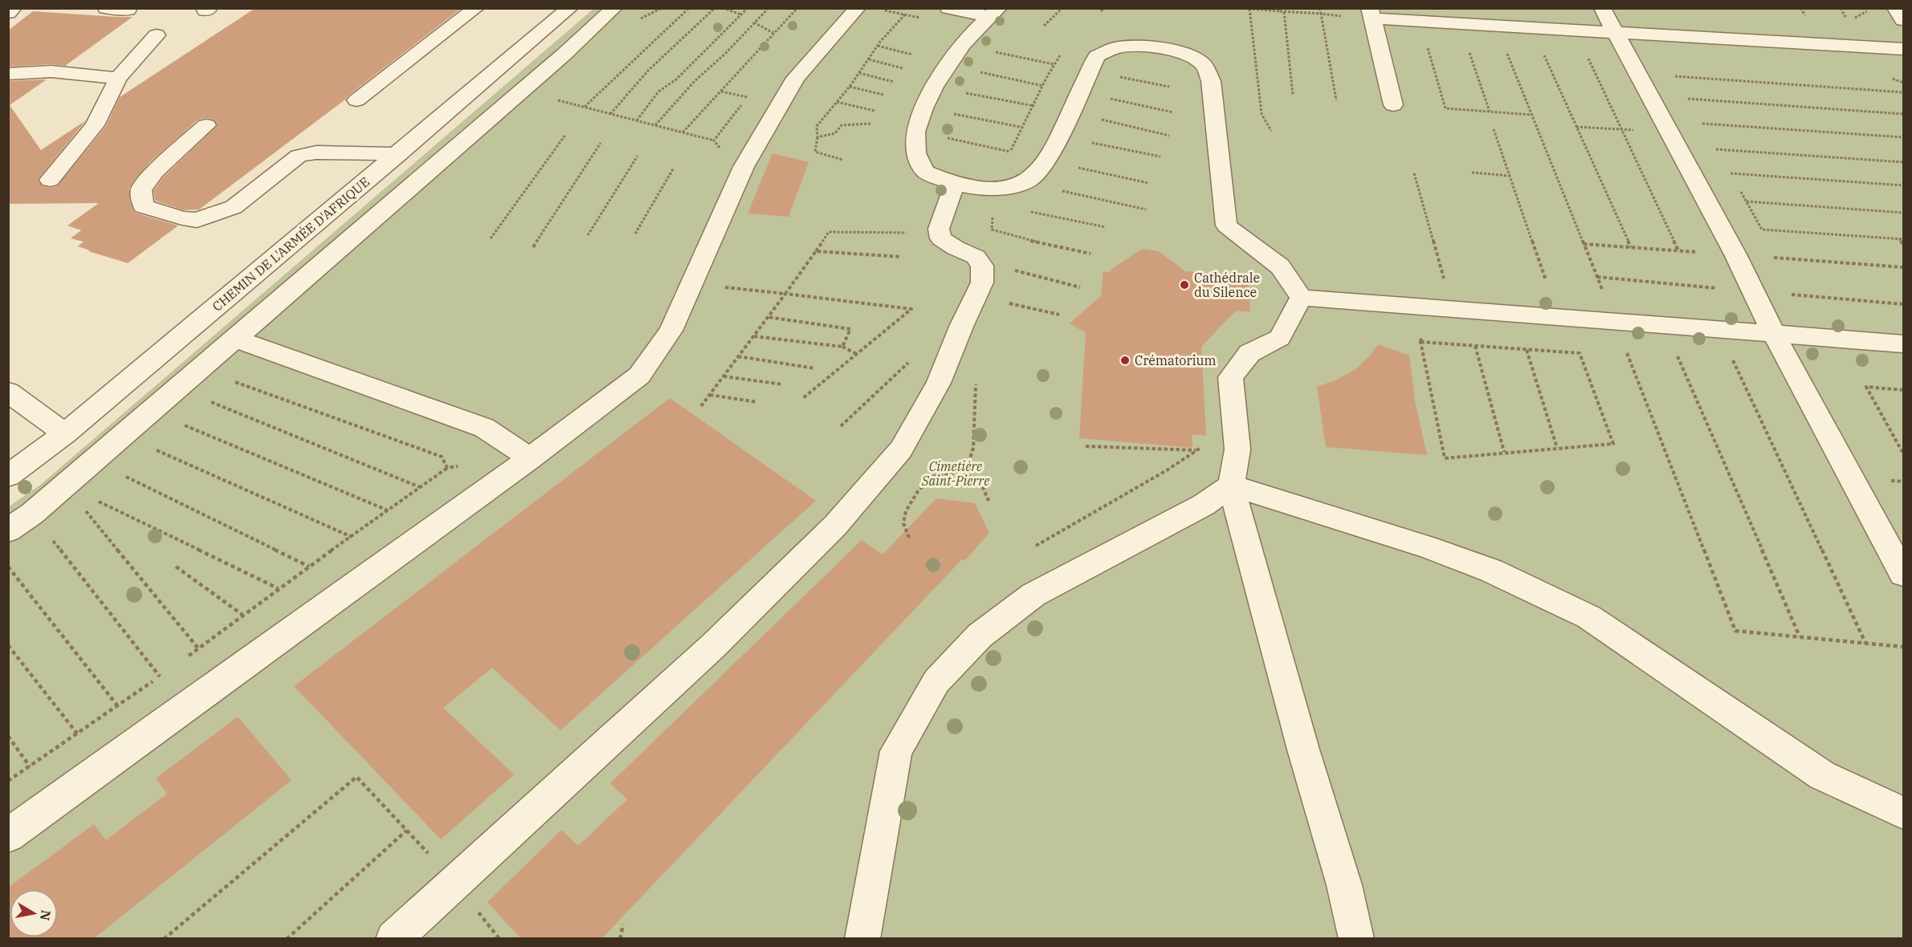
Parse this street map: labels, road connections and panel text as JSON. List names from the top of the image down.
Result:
{
  "streets": {
    "street": ["CHEMIN DE L'ARMÉE D'AFRIQUE"]
  },
  "parks": ["Cimetière Saint-Pierre"],
  "places": ["Cathédrale du Silence", "Crématorium"],
  "north": "right"
}
